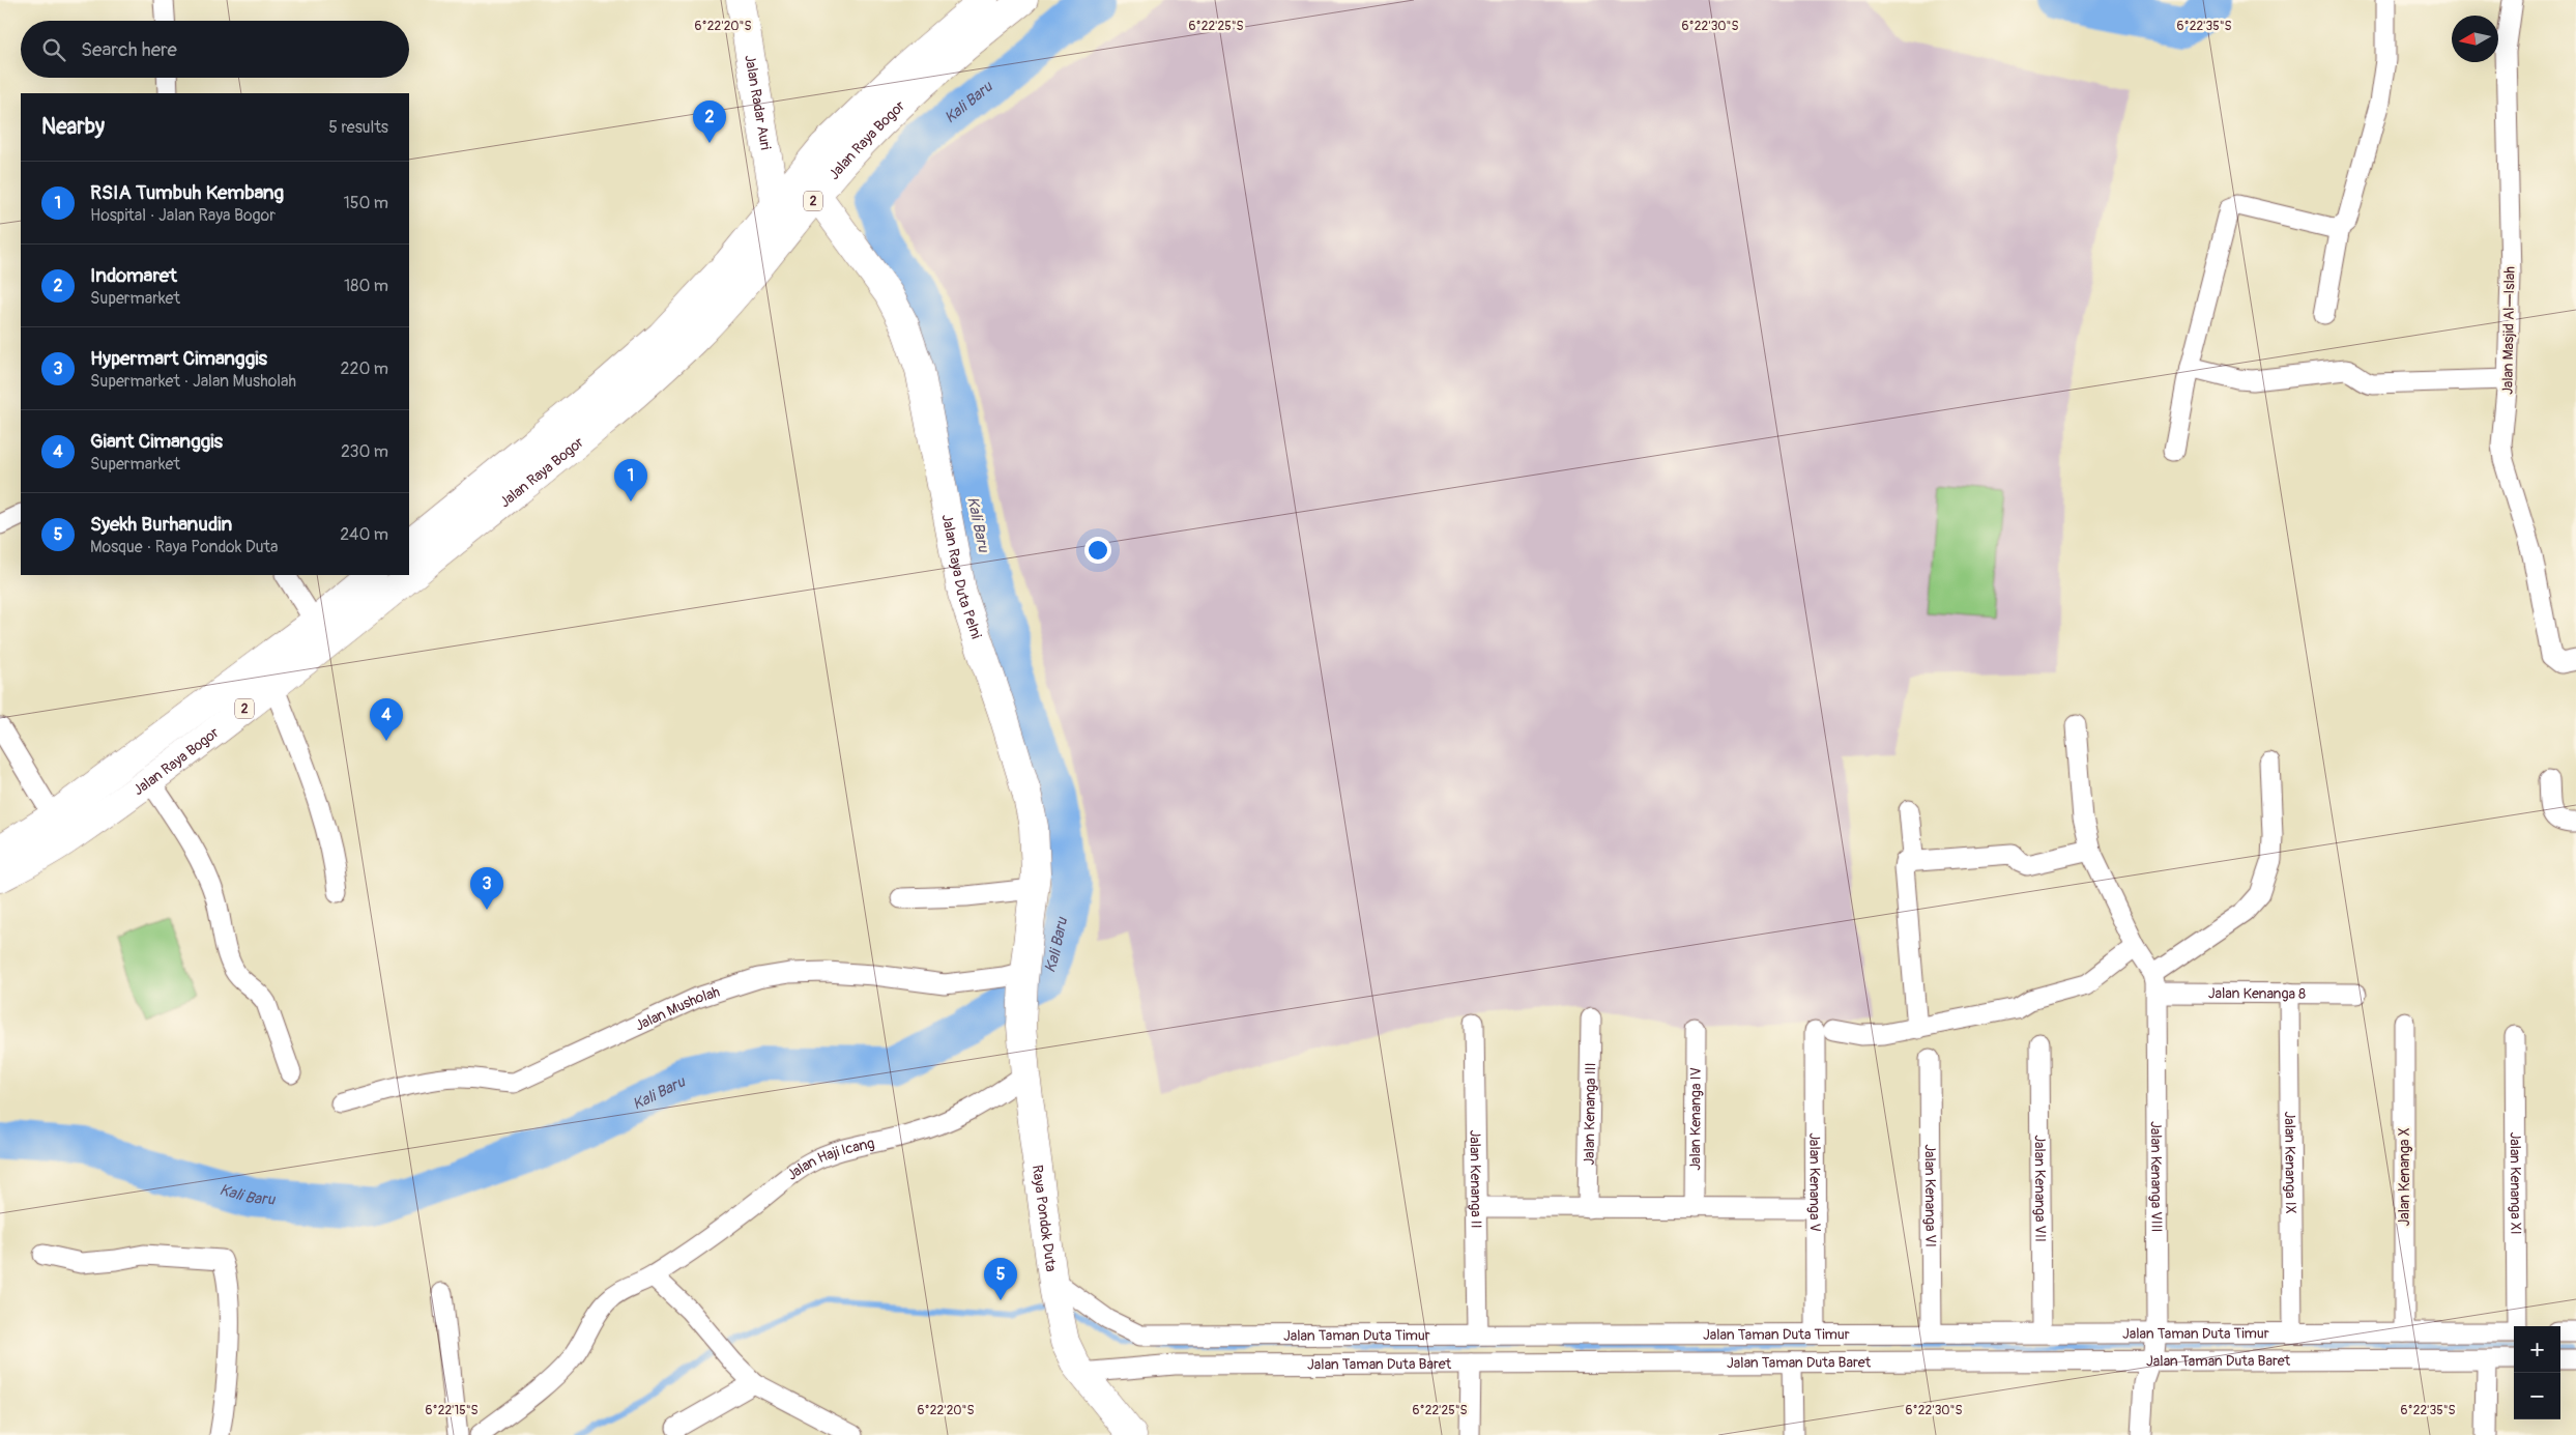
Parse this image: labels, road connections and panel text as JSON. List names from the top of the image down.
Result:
{
  "streets": {
    "main road": [
      "Jalan Radar Auri",
      "Jalan Raya Bogor",
      "2",
      "Jalan Raya Duta Pelni",
      "Raya Pondok Duta"
    ],
    "street": [
      "Jalan Masjid Al—Islah",
      "Jalan Kenanga 8",
      "Jalan Musholah",
      "Jalan Kenanga III",
      "Jalan Kenanga IV",
      "Jalan Haji Icang",
      "Jalan Kenanga IX",
      "Jalan Kenanga VIII",
      "Jalan Kenanga X",
      "Jalan Kenanga II",
      "Jalan Kenanga V",
      "Jalan Kenanga XI",
      "Jalan Kenanga VII",
      "Jalan Kenanga VI",
      "Jalan Taman Duta Timur",
      "Jalan Taman Duta Baret"
    ]
  },
  "crossings": [
    ["Jalan Radar Auri", "Jalan Raya Bogor"],
    ["Jalan Raya Bogor", "Jalan Raya Duta Pelni"],
    ["Jalan Raya Duta Pelni", "Jalan Musholah"],
    ["Jalan Raya Duta Pelni", "Raya Pondok Duta"],
    ["Jalan Kenanga 8", "Jalan Kenanga IX"],
    ["Jalan Kenanga 8", "Jalan Kenanga VIII"],
    ["Jalan Musholah", "Raya Pondok Duta"],
    ["Jalan Haji Icang", "Raya Pondok Duta"],
    ["Jalan Kenanga IX", "Jalan Taman Duta Timur"],
    ["Jalan Kenanga VIII", "Jalan Taman Duta Timur"],
    ["Jalan Kenanga VIII", "Jalan Taman Duta Baret"],
    ["Jalan Kenanga X", "Jalan Taman Duta Timur"],
    ["Jalan Kenanga II", "Jalan Taman Duta Timur"],
    ["Jalan Kenanga V", "Jalan Taman Duta Timur"],
    ["Jalan Kenanga VII", "Jalan Taman Duta Timur"],
    ["Jalan Kenanga VI", "Jalan Taman Duta Timur"],
    ["Raya Pondok Duta", "Jalan Taman Duta Timur"],
    ["Raya Pondok Duta", "Jalan Taman Duta Baret"],
    ["Jalan Taman Duta Timur", "Jalan Taman Duta Baret"]
  ],
  "water": ["Kali Baru"],
  "north": "left",
  "page": {
    "search": "Search here",
    "heading": ["Nearby", "5 results"],
    "pins": [
      "2",
      "1",
      "4",
      "3",
      "5"
    ],
    "list": [
      {
        "mark": "1",
        "name": "RSIA Tumbuh Kembang",
        "note": "Hospital · Jalan Raya Bogor",
        "value": "150 m"
      },
      {
        "mark": "2",
        "name": "Indomaret",
        "note": "Supermarket",
        "value": "180 m"
      },
      {
        "mark": "3",
        "name": "Hypermart Cimanggis",
        "note": "Supermarket · Jalan Musholah",
        "value": "220 m"
      },
      {
        "mark": "4",
        "name": "Giant Cimanggis",
        "note": "Supermarket",
        "value": "230 m"
      },
      {
        "mark": "5",
        "name": "Syekh Burhanudin",
        "note": "Mosque · Raya Pondok Duta",
        "value": "240 m"
      }
    ],
    "map_buttons": ["+", "−"]
  },
  "coordinates": [
    "6°22'20\"S",
    "6°22'25\"S",
    "6°22'30\"S",
    "6°22'35\"S",
    "6°22'15\"S"
  ]
}
